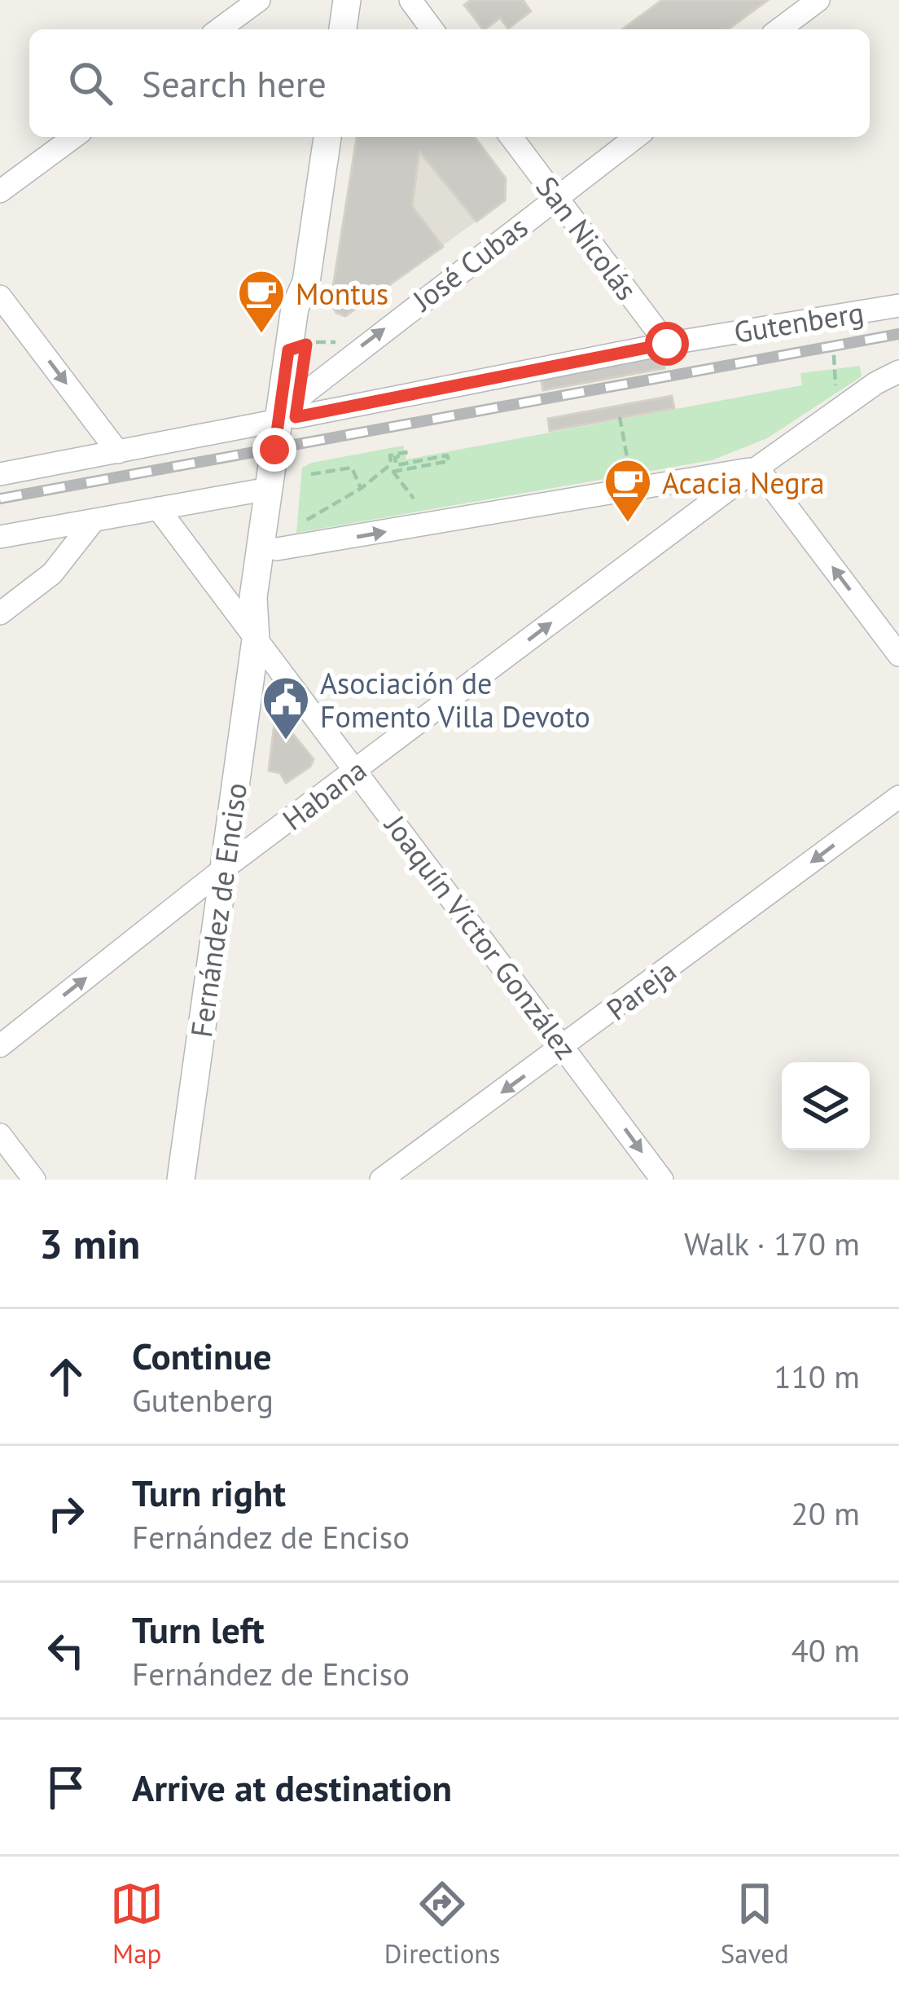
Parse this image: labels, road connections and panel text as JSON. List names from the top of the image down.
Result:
{
  "streets": {
    "street": [
      "San Nicolás",
      "José Cubas",
      "Gutenberg",
      "Habana",
      "Fernández de Enciso",
      "Joaquín Victor González",
      "Pareja"
    ]
  },
  "crossings": [
    ["San Nicolás", "José Cubas"],
    ["San Nicolás", "Gutenberg"],
    ["José Cubas", "Gutenberg"],
    ["José Cubas", "Fernández de Enciso"],
    ["Gutenberg", "Fernández de Enciso"],
    ["Habana", "Fernández de Enciso"],
    ["Habana", "Joaquín Victor González"],
    ["Fernández de Enciso", "Joaquín Victor González"],
    ["Joaquín Victor González", "Pareja"]
  ],
  "one_way": ["José Cubas", "Habana", "Pareja"],
  "places": {
    "cafe": ["Montus", "Acacia Negra"],
    "public building": ["Asociación de Fomento Villa Devoto"]
  },
  "page": {
    "search": "Search here",
    "heading": ["3 min", "Walk · 170 m"],
    "list": [
      ["Continue", "Gutenberg", "110 m"],
      ["Turn right", "Fernández de Enciso", "20 m"],
      ["Turn left", "Fernández de Enciso", "40 m"],
      "Arrive at destination"
    ],
    "nav": ["Map", "Directions", "Saved"]
  }
}
